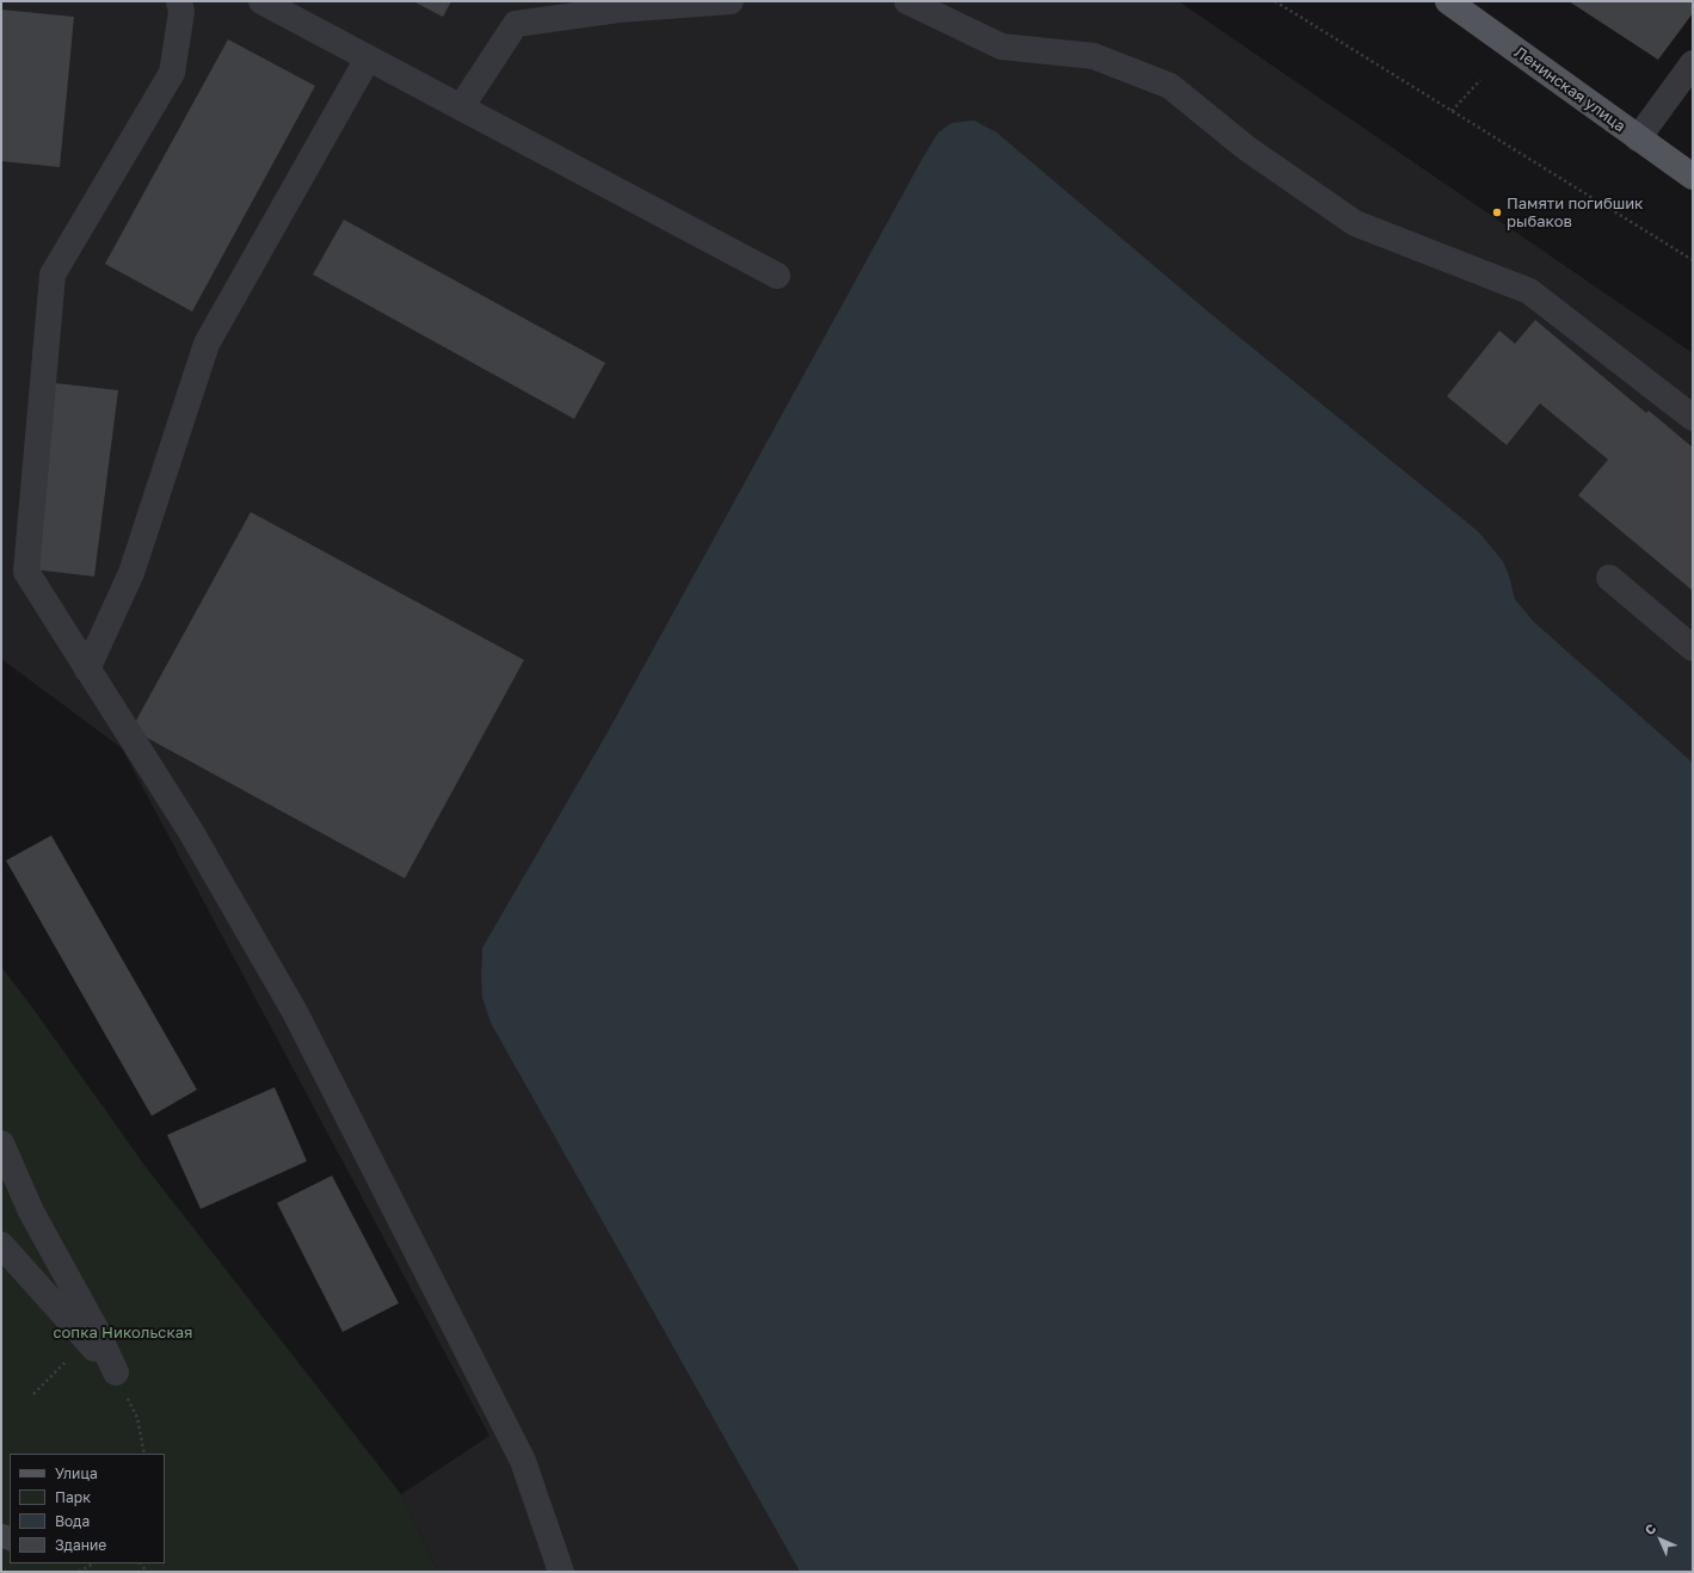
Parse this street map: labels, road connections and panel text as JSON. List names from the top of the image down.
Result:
{
  "streets": {
    "main road": ["Ленинская улица"]
  },
  "parks": ["сопка Никольская"],
  "places": ["Памяти погибшик рыбаков"],
  "legend": [
    "Улица",
    "Парк",
    "Вода",
    "Здание"
  ],
  "north": "top left"
}
